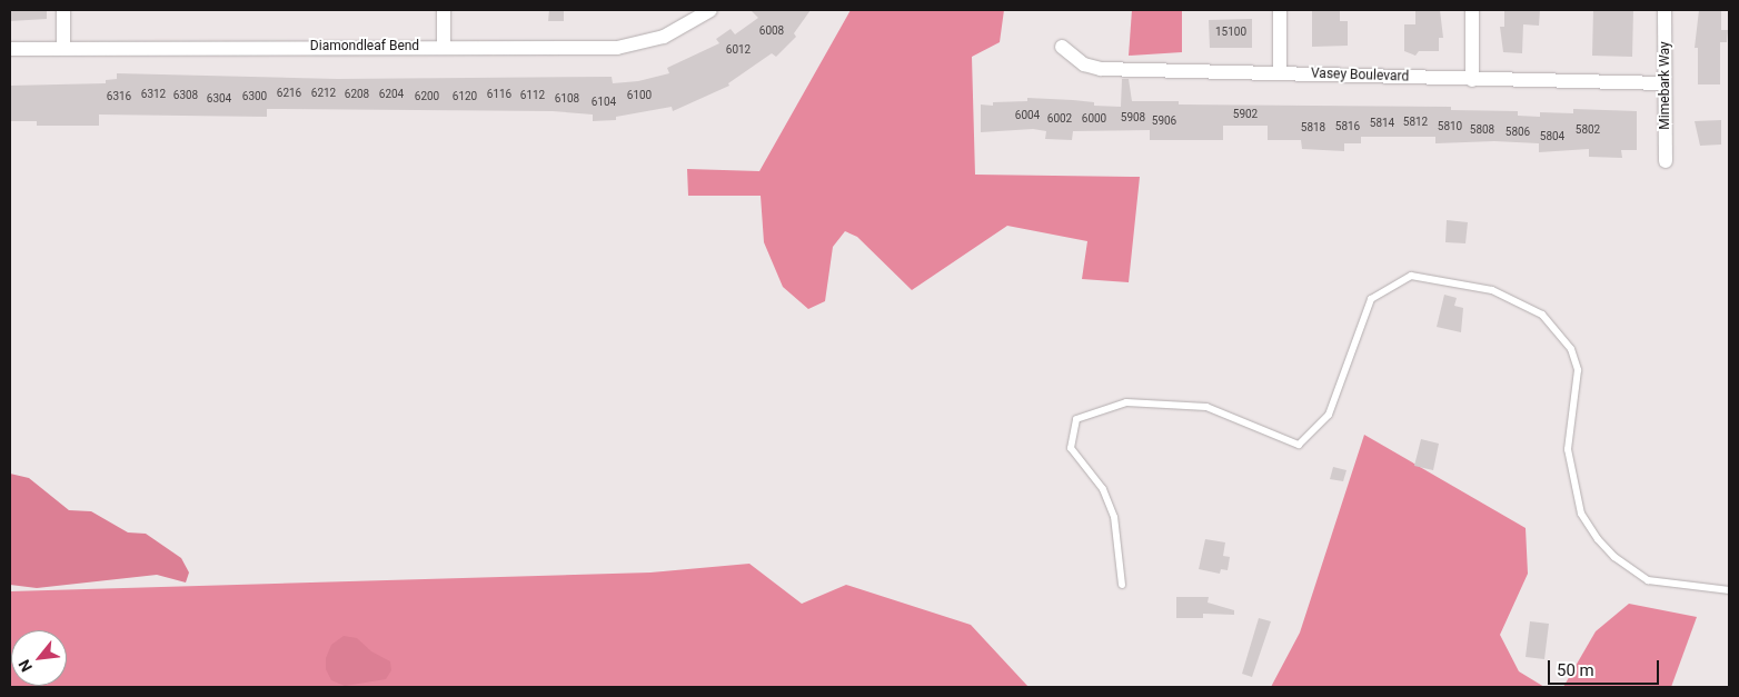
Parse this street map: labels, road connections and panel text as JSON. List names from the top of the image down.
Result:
{
  "streets": {
    "street": ["Diamondleaf Bend", "Vasey Boulevard", "Mimebark Way"]
  },
  "crossings": [
    ["Vasey Boulevard", "Mimebark Way"]
  ],
  "house_numbers": [
    "6008",
    "15100",
    "6012",
    "6216",
    "6212",
    "6312",
    "6208",
    "6204",
    "6116",
    "6308",
    "6112",
    "6100",
    "6316",
    "6300",
    "6200",
    "6120",
    "6304",
    "6108",
    "6104",
    "5902",
    "6004",
    "5908",
    "6002",
    "6000",
    "5906",
    "5812",
    "5814",
    "5816",
    "5810",
    "5818",
    "5808",
    "5802",
    "5806",
    "5804"
  ],
  "scale_bar": "50 m",
  "north": "bottom left"
}
